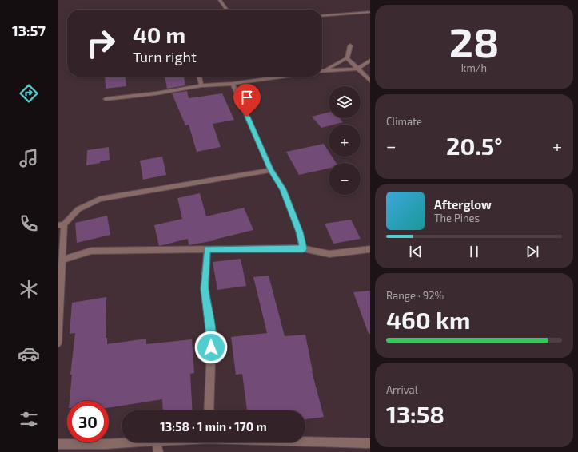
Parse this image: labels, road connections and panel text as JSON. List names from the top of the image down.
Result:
{
  "page": {
    "tabs": "13:57",
    "tile": [
      ["28", "km/h"],
      "Climate",
      ["Range · 92%", "460 km"],
      ["Arrival", "13:58"]
    ],
    "turn": ["40 m", "Turn right"],
    "map_buttons": ["+", "−"],
    "heat": ["−", "20.5°", "+"],
    "song": ["Afterglow", "The Pines"],
    "limit": "30",
    "trip": "13:58 · 1 min · 170 m"
  }
}
